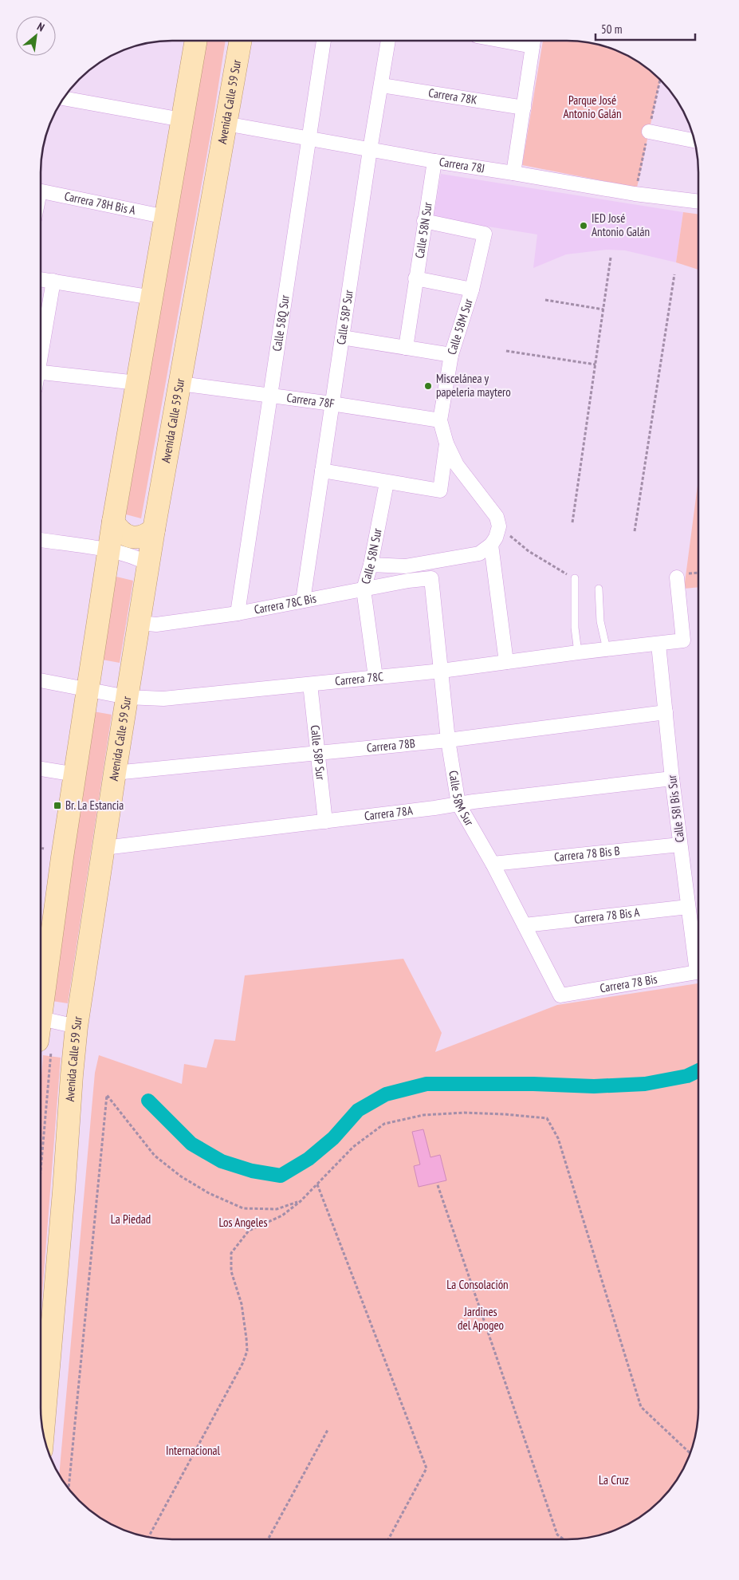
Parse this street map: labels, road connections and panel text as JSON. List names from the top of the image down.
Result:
{
  "streets": {
    "main road": ["Avenida Calle 59 Sur"],
    "street": [
      "Carrera 78K",
      "Carrera 78J",
      "Carrera 78H Bis A",
      "Calle 58N Sur",
      "Calle 58P Sur",
      "Calle 58Q Sur",
      "Calle 58M Sur",
      "Carrera 78F",
      "Carrera 78C Bis",
      "Carrera 78C",
      "Carrera 78B",
      "Calle 58I Bis Sur",
      "Carrera 78A",
      "Carrera 78 Bis B",
      "Carrera 78 Bis A",
      "Carrera 78 Bis"
    ]
  },
  "crossings": [
    ["Carrera 78K", "Calle 58P Sur"],
    ["Avenida Calle 59 Sur", "Carrera 78J"],
    ["Avenida Calle 59 Sur", "Carrera 78F"],
    ["Avenida Calle 59 Sur", "Carrera 78C Bis"],
    ["Avenida Calle 59 Sur", "Carrera 78C"],
    ["Avenida Calle 59 Sur", "Carrera 78B"],
    ["Avenida Calle 59 Sur", "Carrera 78A"],
    ["Carrera 78J", "Calle 58N Sur"],
    ["Carrera 78J", "Calle 58P Sur"],
    ["Carrera 78J", "Calle 58Q Sur"],
    ["Calle 58N Sur", "Calle 58M Sur"],
    ["Calle 58N Sur", "Carrera 78C Bis"],
    ["Calle 58N Sur", "Carrera 78C"],
    ["Calle 58P Sur", "Carrera 78F"],
    ["Calle 58P Sur", "Carrera 78C Bis"],
    ["Calle 58P Sur", "Carrera 78C"],
    ["Calle 58P Sur", "Carrera 78B"],
    ["Calle 58P Sur", "Carrera 78A"],
    ["Calle 58Q Sur", "Carrera 78F"],
    ["Calle 58Q Sur", "Carrera 78C Bis"],
    ["Calle 58M Sur", "Carrera 78F"],
    ["Calle 58M Sur", "Carrera 78C Bis"],
    ["Calle 58M Sur", "Carrera 78C"],
    ["Calle 58M Sur", "Carrera 78B"],
    ["Calle 58M Sur", "Carrera 78A"],
    ["Calle 58M Sur", "Carrera 78 Bis B"],
    ["Calle 58M Sur", "Carrera 78 Bis A"],
    ["Calle 58M Sur", "Carrera 78 Bis"],
    ["Carrera 78C", "Calle 58I Bis Sur"],
    ["Carrera 78B", "Calle 58I Bis Sur"],
    ["Calle 58I Bis Sur", "Carrera 78A"],
    ["Calle 58I Bis Sur", "Carrera 78 Bis B"],
    ["Calle 58I Bis Sur", "Carrera 78 Bis A"],
    ["Calle 58I Bis Sur", "Carrera 78 Bis"]
  ],
  "parks": [
    "Parque José Antonio Galán",
    "La Piedad",
    "Los Angeles",
    "La Consolación",
    "Jardines del Apogeo",
    "Internacional",
    "La Cruz"
  ],
  "places": {
    "other": ["IED José Antonio Galán", "Miscelánea y papeleria maytero"],
    "transit": ["Br. La Estancia"]
  },
  "scale_bar": "50 m",
  "north": "top right"
}
